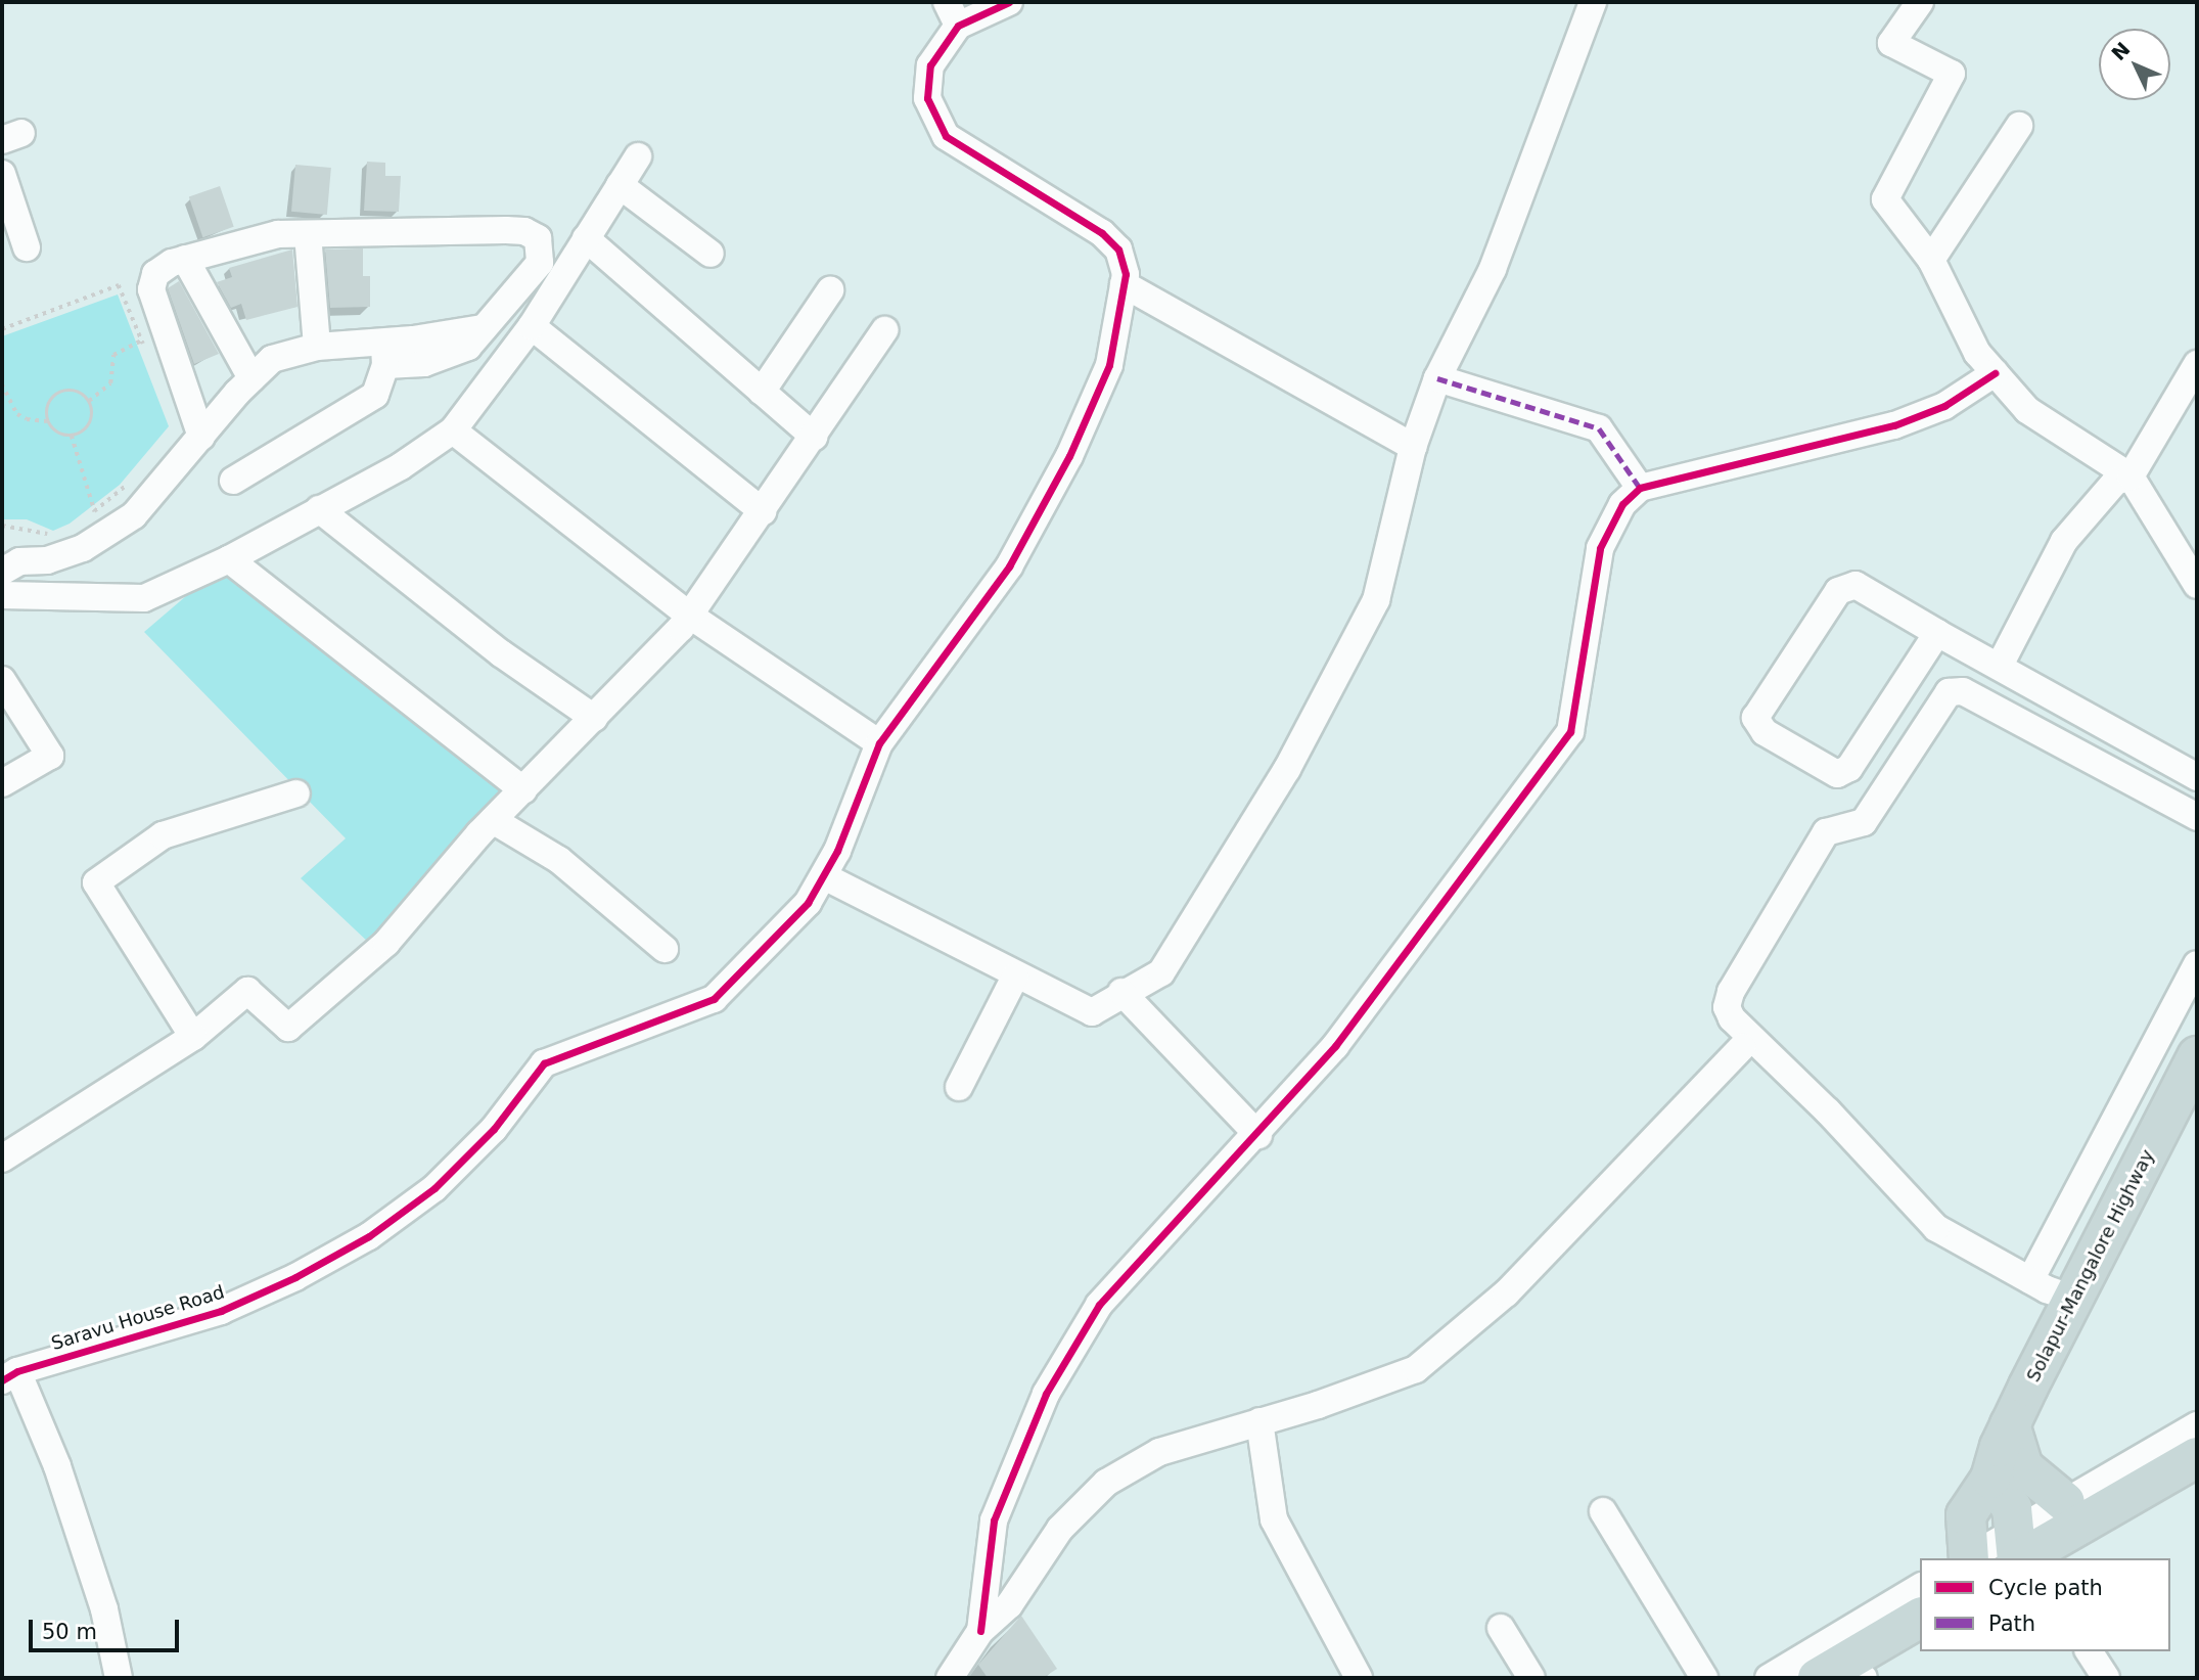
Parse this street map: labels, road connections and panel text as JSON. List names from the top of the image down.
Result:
{
  "streets": {
    "highway": ["Solapur-Mangalore Highway"],
    "street": ["Saravu House Road"]
  },
  "legend": ["Cycle path", "Path"],
  "scale_bar": "50 m",
  "north": "top left"
}
